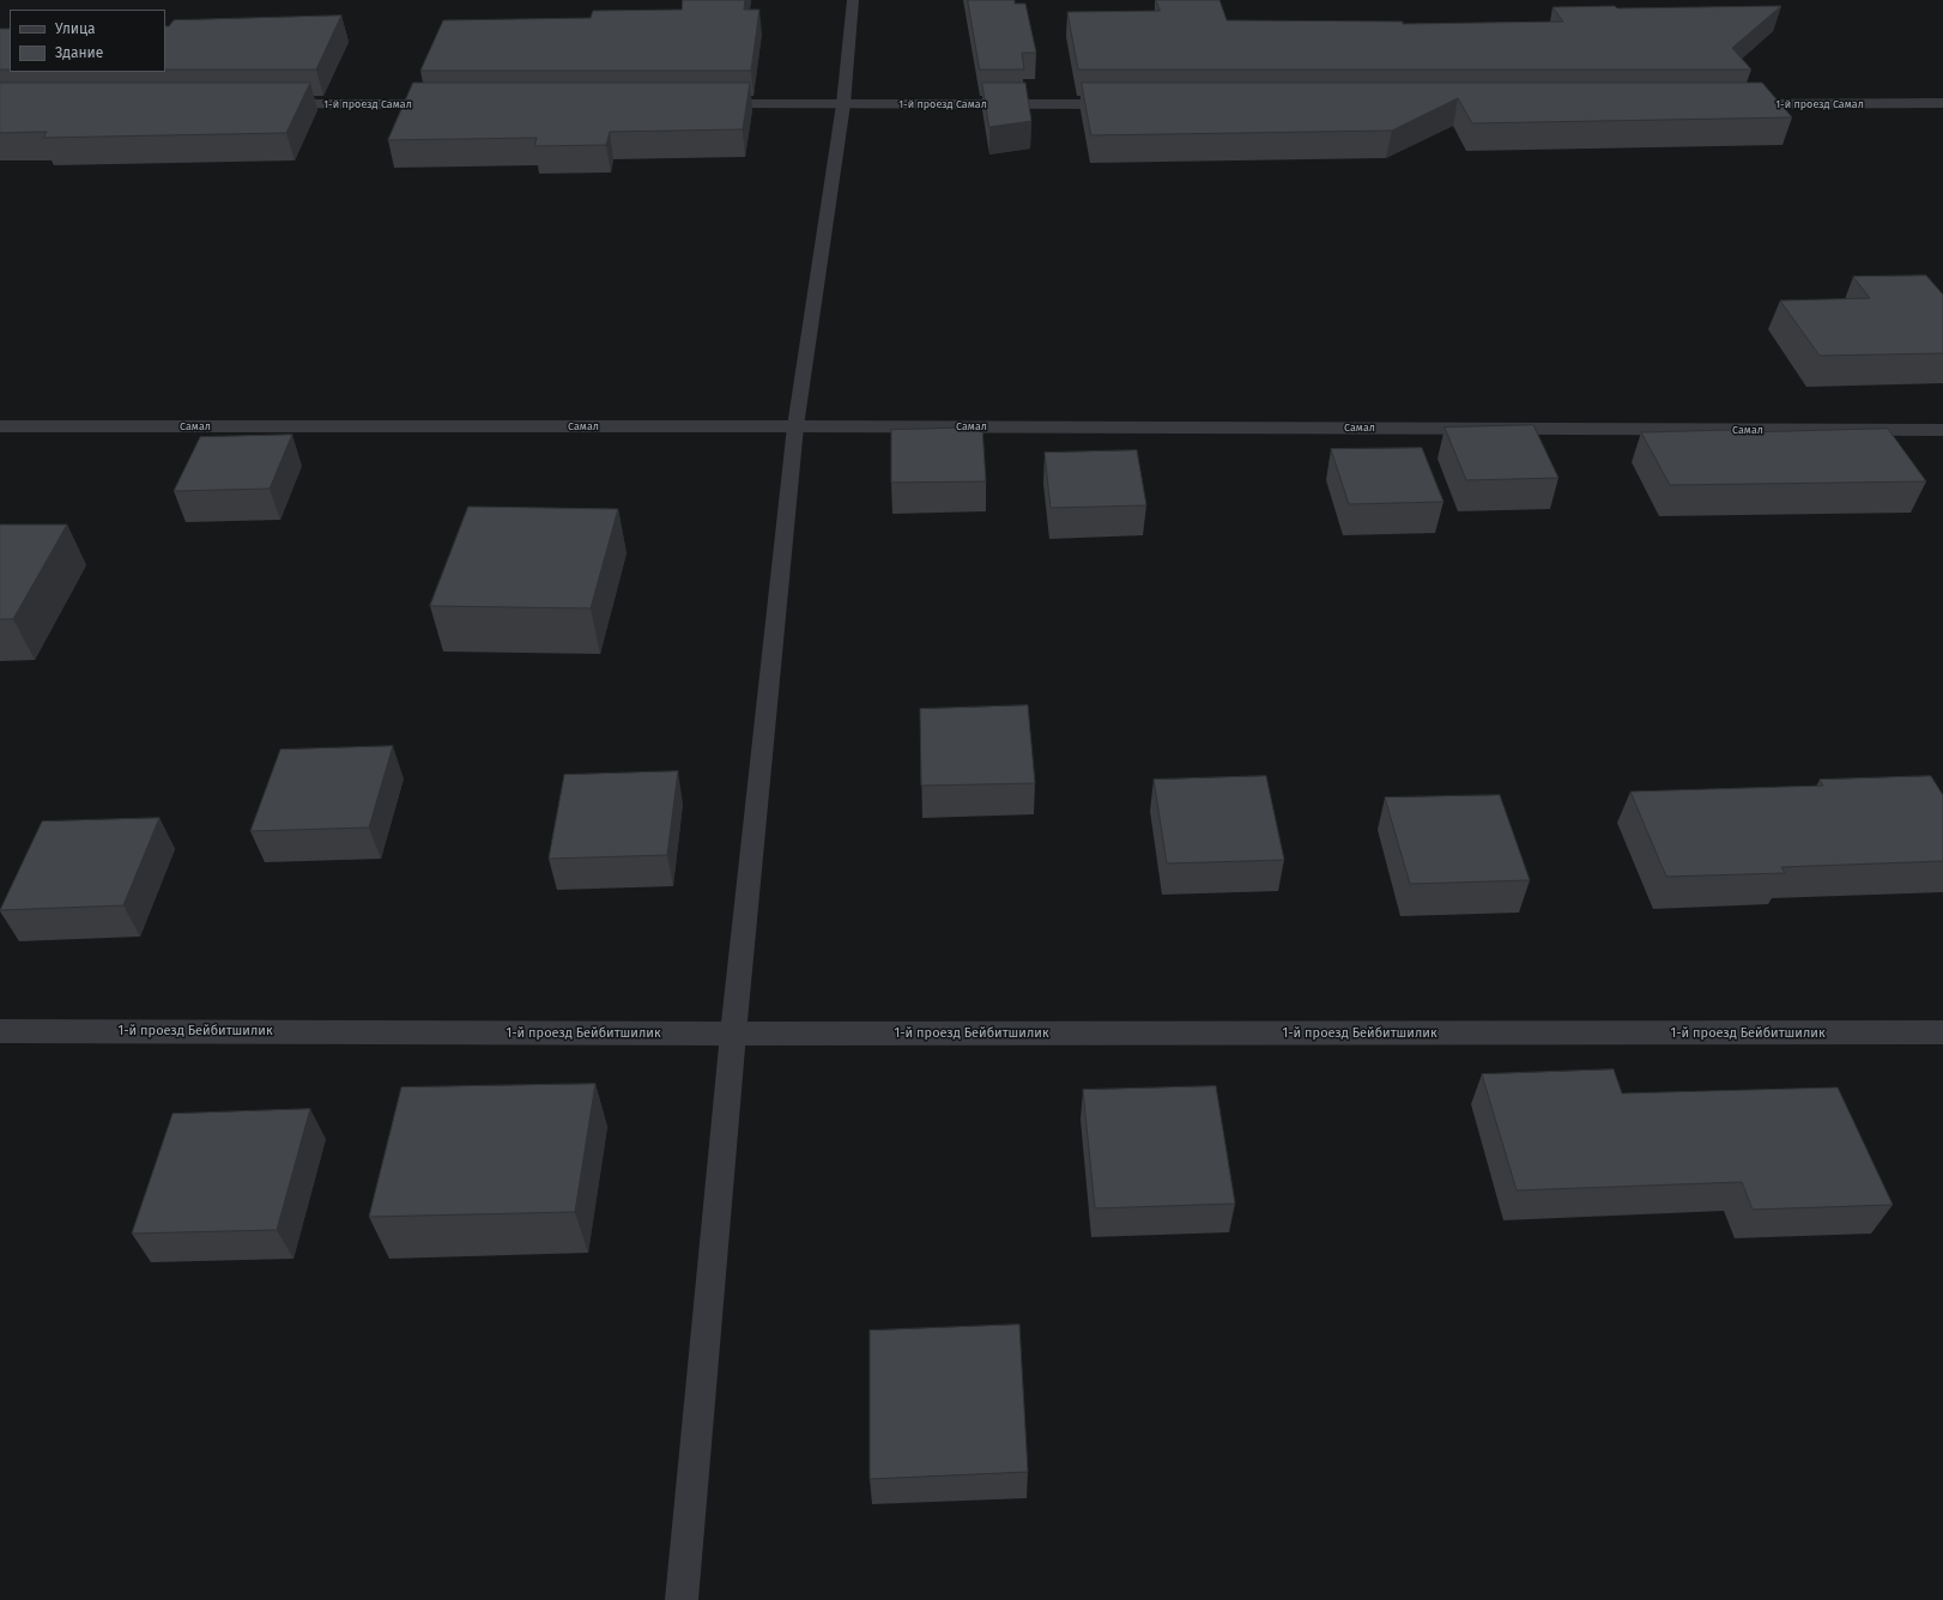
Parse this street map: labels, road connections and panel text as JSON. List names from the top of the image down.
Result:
{
  "streets": {
    "street": ["1-й проезд Самал", "Самал", "1-й проезд Бейбитшилик"]
  },
  "legend": ["Улица", "Здание"]
}
